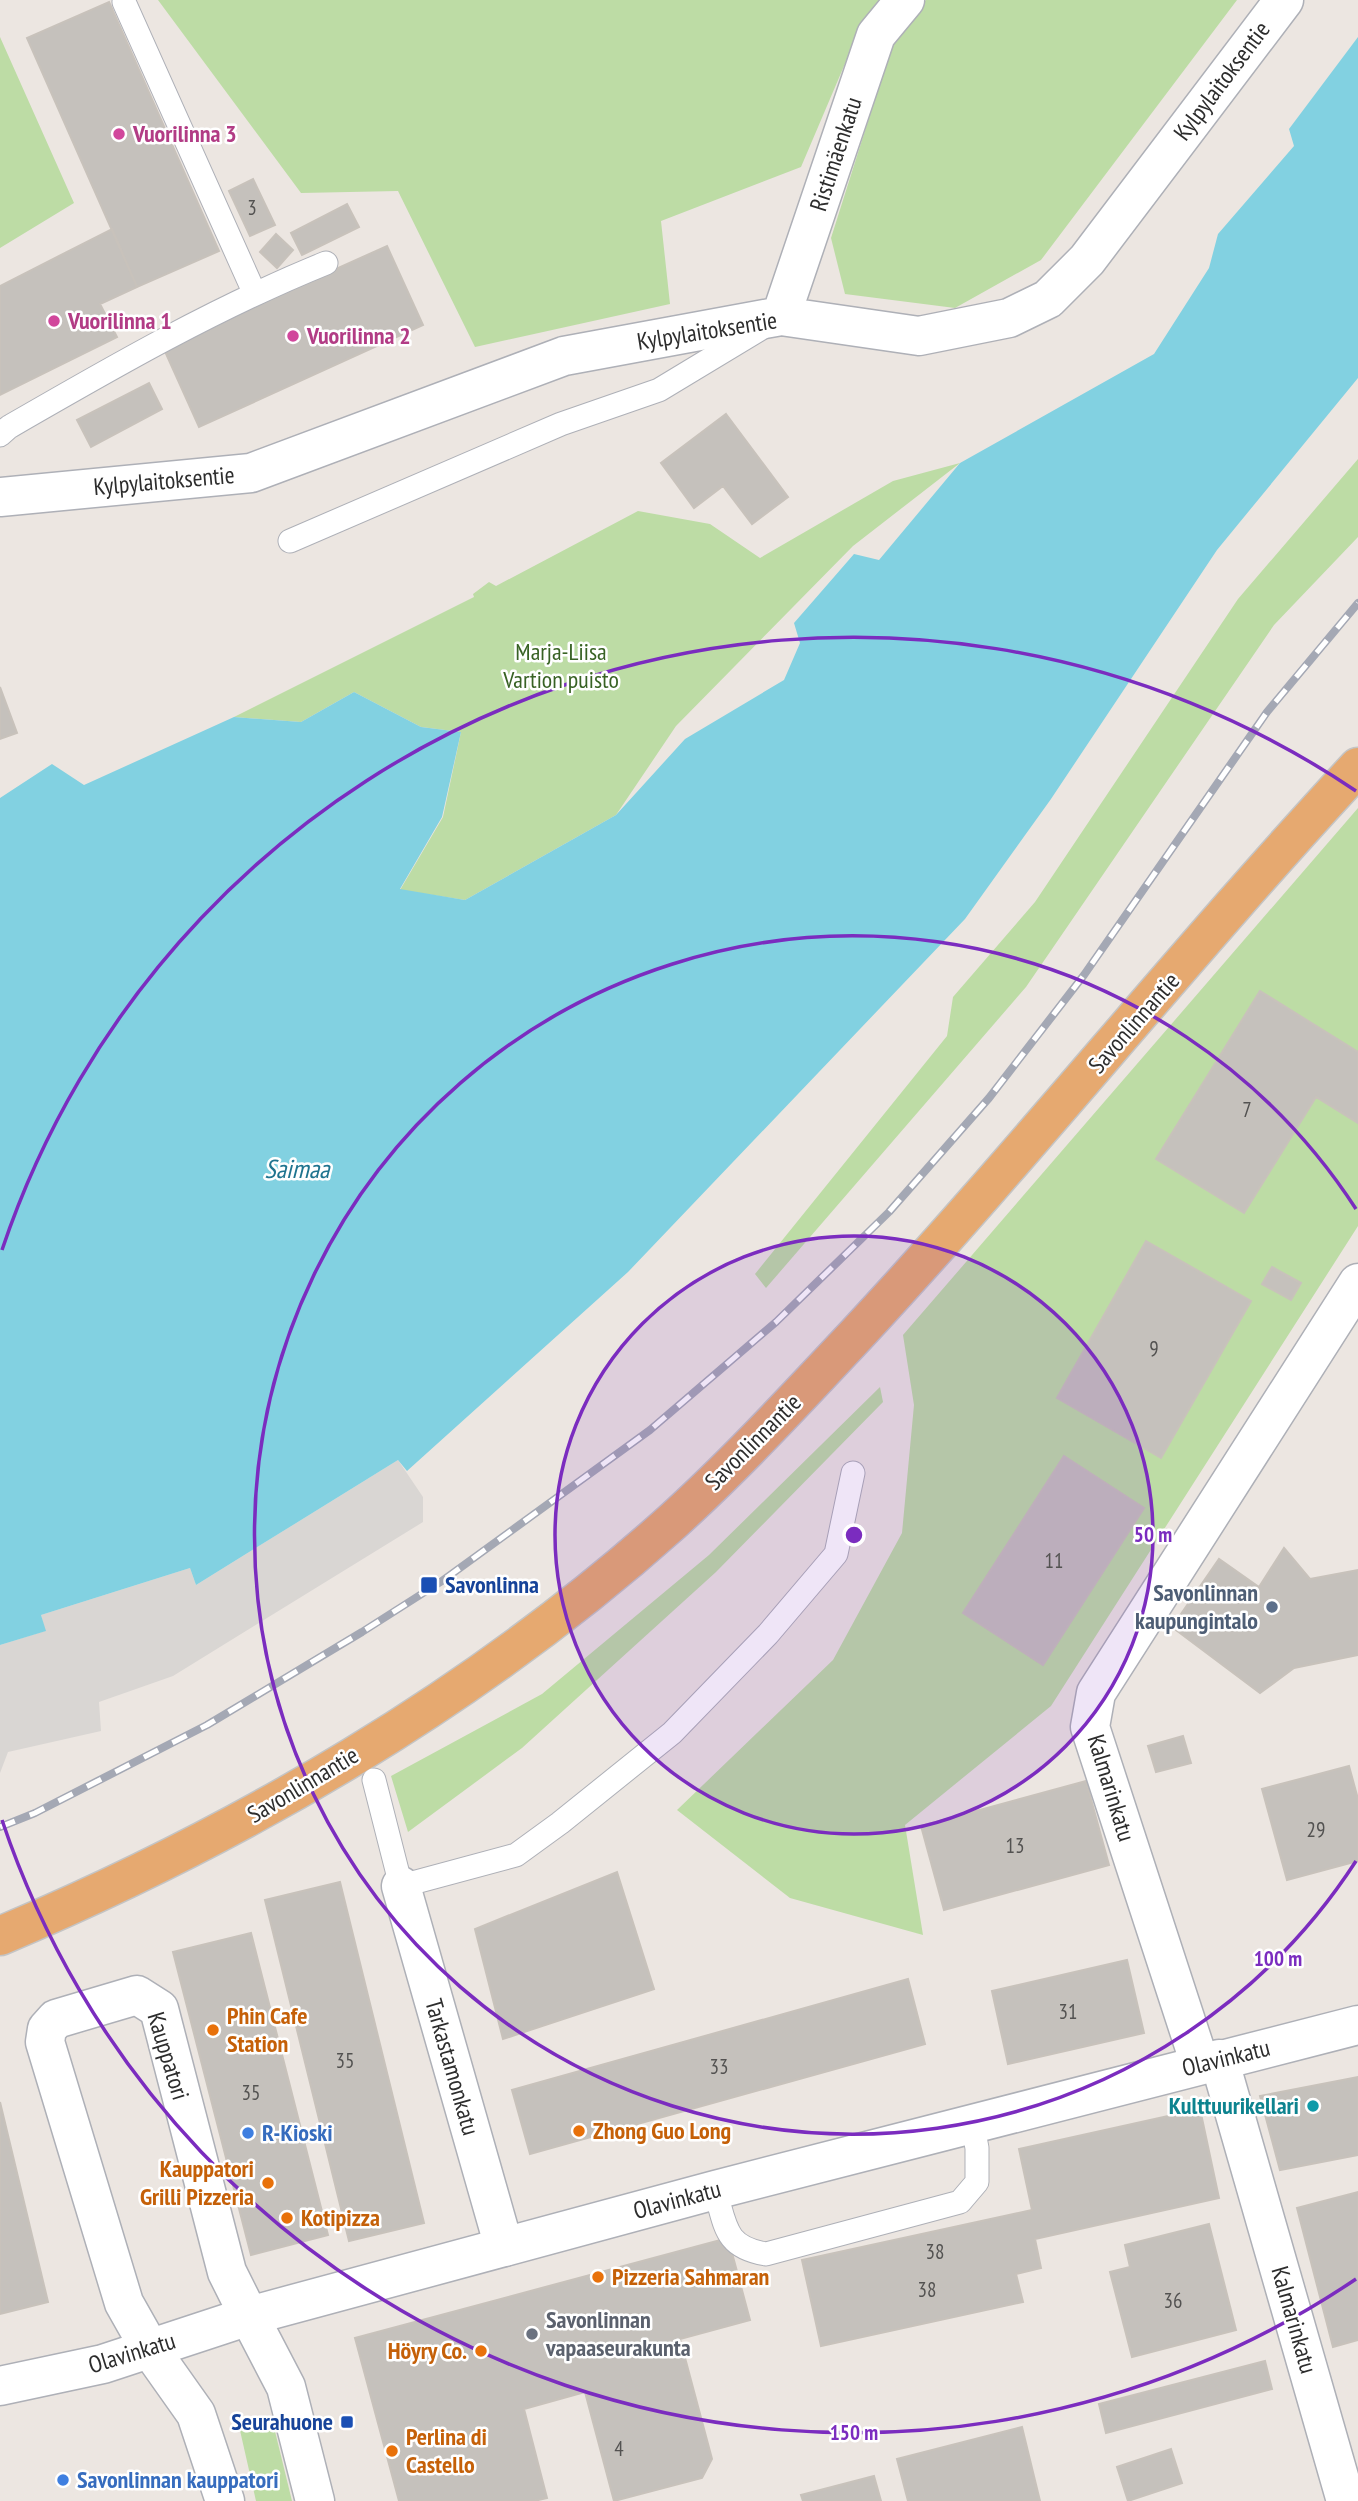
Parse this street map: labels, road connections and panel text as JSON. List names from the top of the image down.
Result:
{
  "streets": {
    "highway": ["Savonlinnantie"],
    "street": [
      "Kylpylaitoksentie",
      "Ristimäenkatu",
      "Kalmarinkatu",
      "Kauppatori",
      "Olavinkatu",
      "Tarkastamonkatu"
    ]
  },
  "crossings": [
    ["Kylpylaitoksentie", "Ristimäenkatu"],
    ["Kalmarinkatu", "Olavinkatu"],
    ["Kauppatori", "Olavinkatu"],
    ["Olavinkatu", "Tarkastamonkatu"]
  ],
  "water": ["Saimaa"],
  "parks": ["Marja-Liisa Vartion puisto"],
  "places": {
    "other": [
      "Vuorilinna 3",
      "Vuorilinna 1",
      "Vuorilinna 2",
      "Savonlinnan kaupungintalo",
      "Phin Cafe Station",
      "Kulttuurikellari",
      "Zhong Guo Long",
      "R-Kioski",
      "Kauppatori Grilli Pizzeria",
      "Kotipizza",
      "Pizzeria Sahmaran",
      "Savonlinnan vapaaseurakunta",
      "Höyry Co.",
      "Perlina di Castello",
      "Savonlinnan kauppatori"
    ],
    "transit": ["Savonlinna", "Seurahuone"]
  },
  "house_numbers": [
    "3",
    "7",
    "9",
    "11",
    "29",
    "13",
    "31",
    "35",
    "33",
    "35",
    "38",
    "38",
    "36",
    "4"
  ],
  "rings": ["50 m", "100 m", "150 m"]
}
